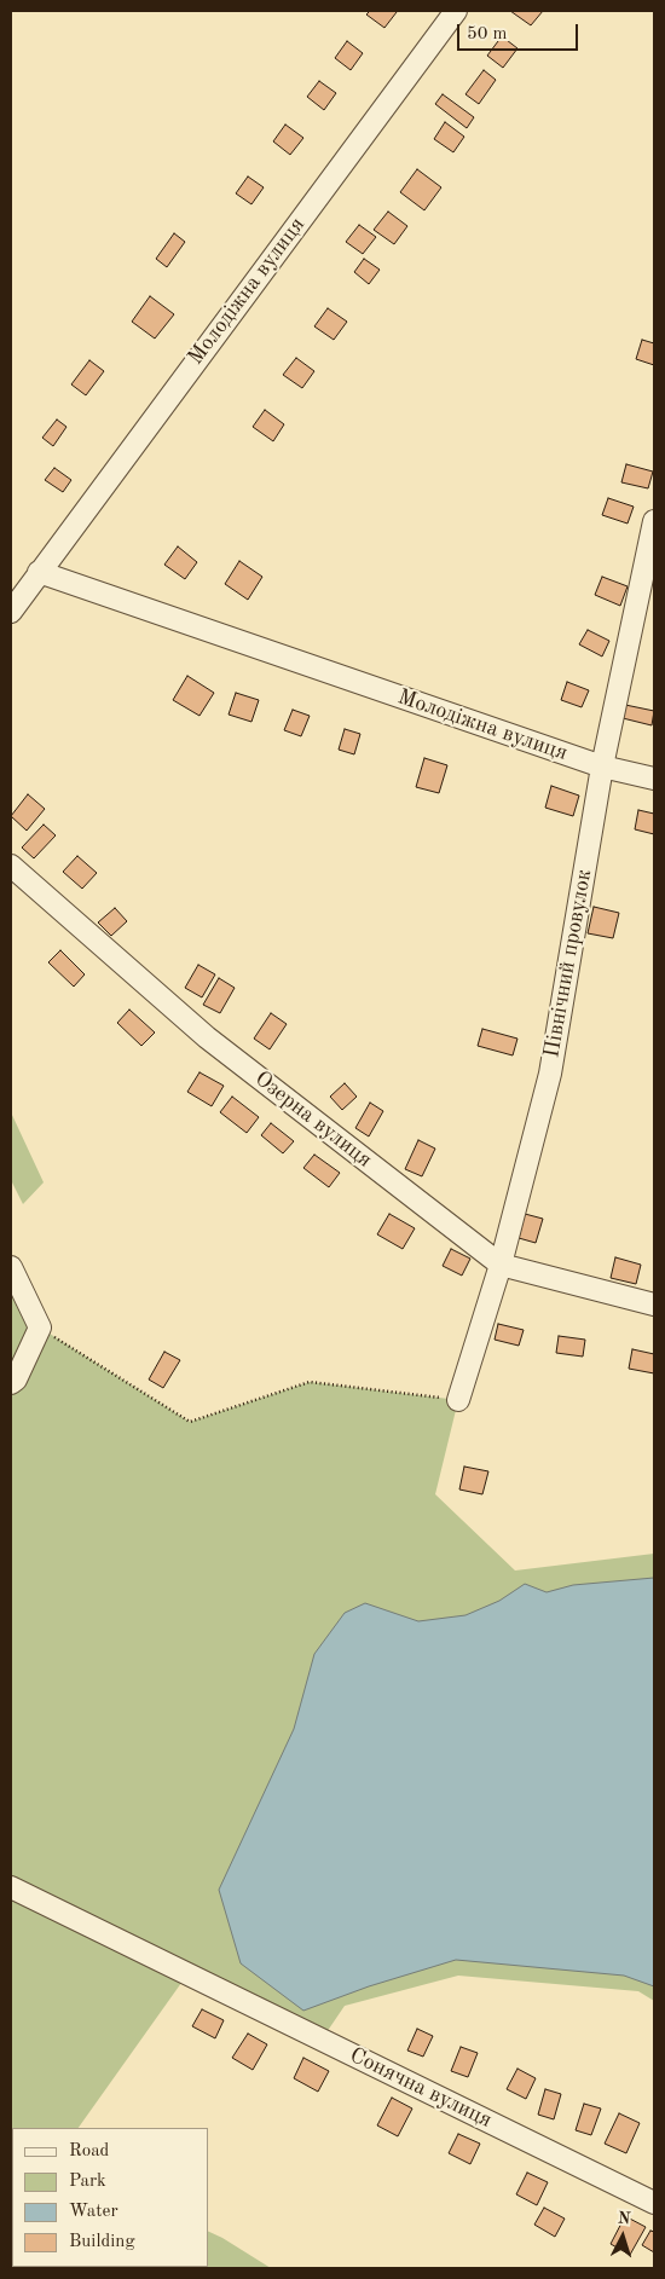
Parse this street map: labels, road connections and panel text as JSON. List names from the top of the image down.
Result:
{
  "streets": {
    "street": [
      "Молодіжна вулиця",
      "Північний провулок",
      "Озерна вулиця",
      "Сонячна вулиця"
    ]
  },
  "crossings": [
    ["Молодіжна вулиця", "Північний провулок"],
    ["Північний провулок", "Озерна вулиця"]
  ],
  "legend": [
    "Road",
    "Park",
    "Water",
    "Building"
  ],
  "scale_bar": "50 m",
  "north": "top"
}
